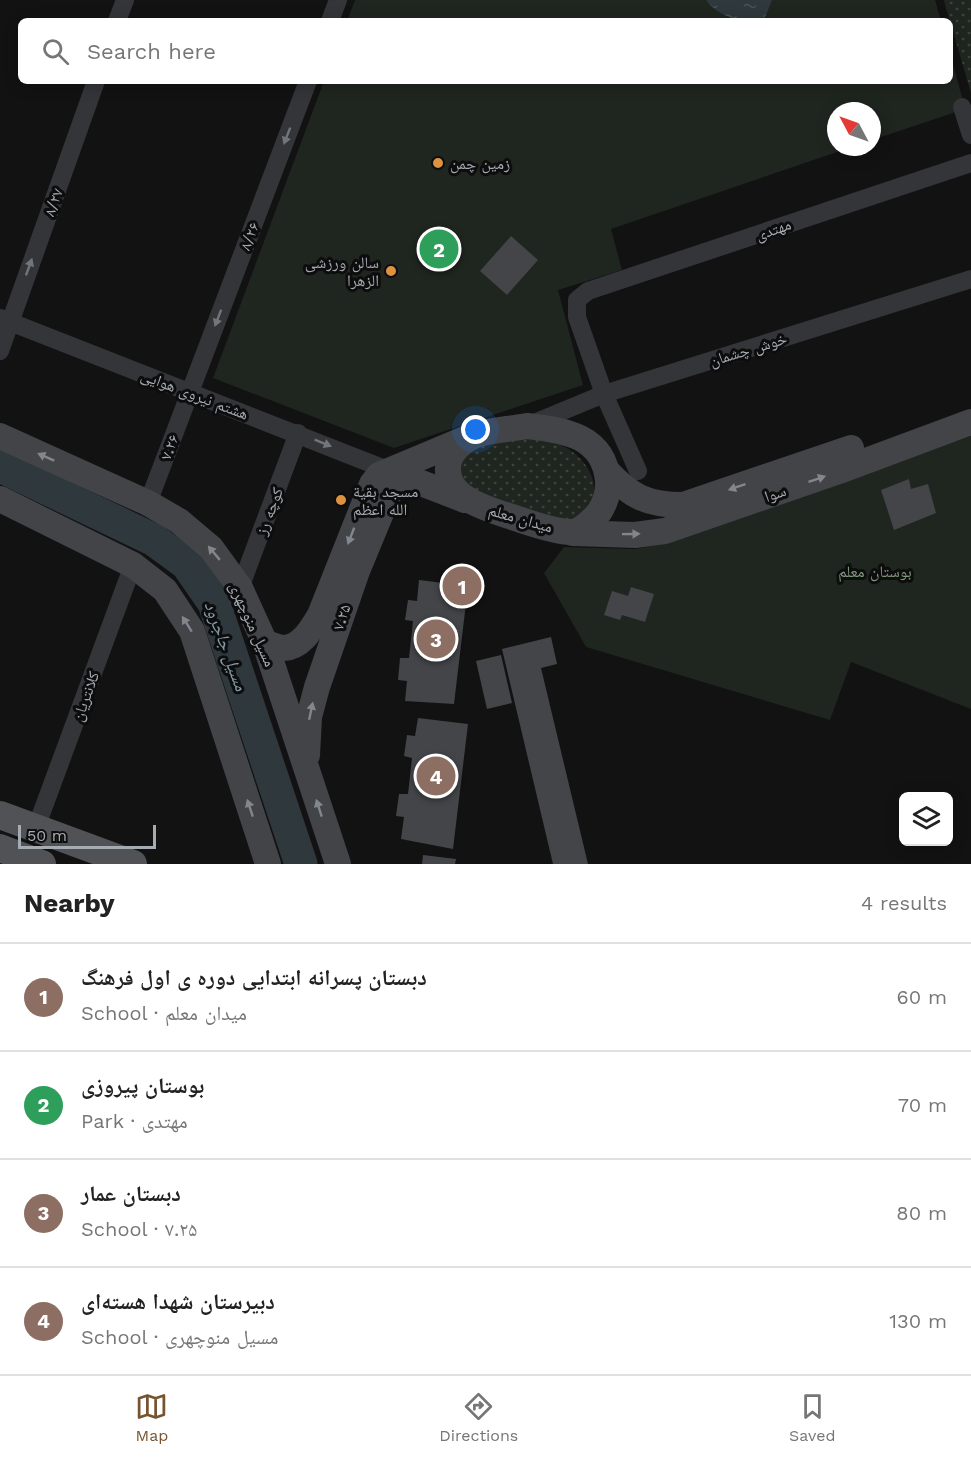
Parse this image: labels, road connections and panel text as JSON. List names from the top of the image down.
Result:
{
  "streets": {
    "main road": [
      "سوا",
      "میدان معلم",
      "۷.۲۵",
      "مسیل منوچهری"
    ],
    "street": [
      "۸/۲۷",
      "مهتدی",
      "۸/۲۶",
      "خوش چشمان",
      "هشتم نیروی هوایی",
      "۷.۲۶",
      "کوچه رز",
      "کلانتریان"
    ]
  },
  "crossings": [
    ["۸/۲۷", "هشتم نیروی هوایی"],
    ["مهتدی", "خوش چشمان"],
    ["۸/۲۶", "هشتم نیروی هوایی"],
    ["۸/۲۶", "۷.۲۶"],
    ["خوش چشمان", "سوا"],
    ["خوش چشمان", "میدان معلم"],
    ["هشتم نیروی هوایی", "۷.۲۶"],
    ["هشتم نیروی هوایی", "کوچه رز"],
    ["هشتم نیروی هوایی", "۷.۲۵"],
    ["۷.۲۶", "مسیل منوچهری"],
    ["سوا", "میدان معلم"],
    ["کوچه رز", "مسیل منوچهری"],
    ["۷.۲۵", "مسیل منوچهری"]
  ],
  "one_way": ["۸/۲۷", "۸/۲۶", "۷.۲۵"],
  "water": ["مسیل جاجرود"],
  "parks": ["بوستان معلم"],
  "places": ["زمین چمن", "سالن ورزشی الزهرا", "مسجد بقیة الله اعظم"],
  "scale_bar": "50 m",
  "north": "top left",
  "page": {
    "search": "Search here",
    "pins": [
      "2",
      "1",
      "3",
      "4"
    ],
    "scale": "50 m",
    "heading": ["Nearby", "4 results"],
    "list": [
      {
        "mark": "1",
        "name": "دبستان پسرانه ابتدایی دوره ی اول فرهنگ",
        "note": "School · میدان معلم",
        "value": "60 m"
      },
      {
        "mark": "2",
        "name": "بوستان پیروزی",
        "note": "Park · مهتدی",
        "value": "70 m"
      },
      {
        "mark": "3",
        "name": "دبستان عمار",
        "note": "School · ۷.۲۵",
        "value": "80 m"
      },
      {
        "mark": "4",
        "name": "دبیرستان شهدا هسته‌ای",
        "note": "School · مسیل منوچهری",
        "value": "130 m"
      }
    ],
    "nav": ["Map", "Directions", "Saved"]
  }
}
